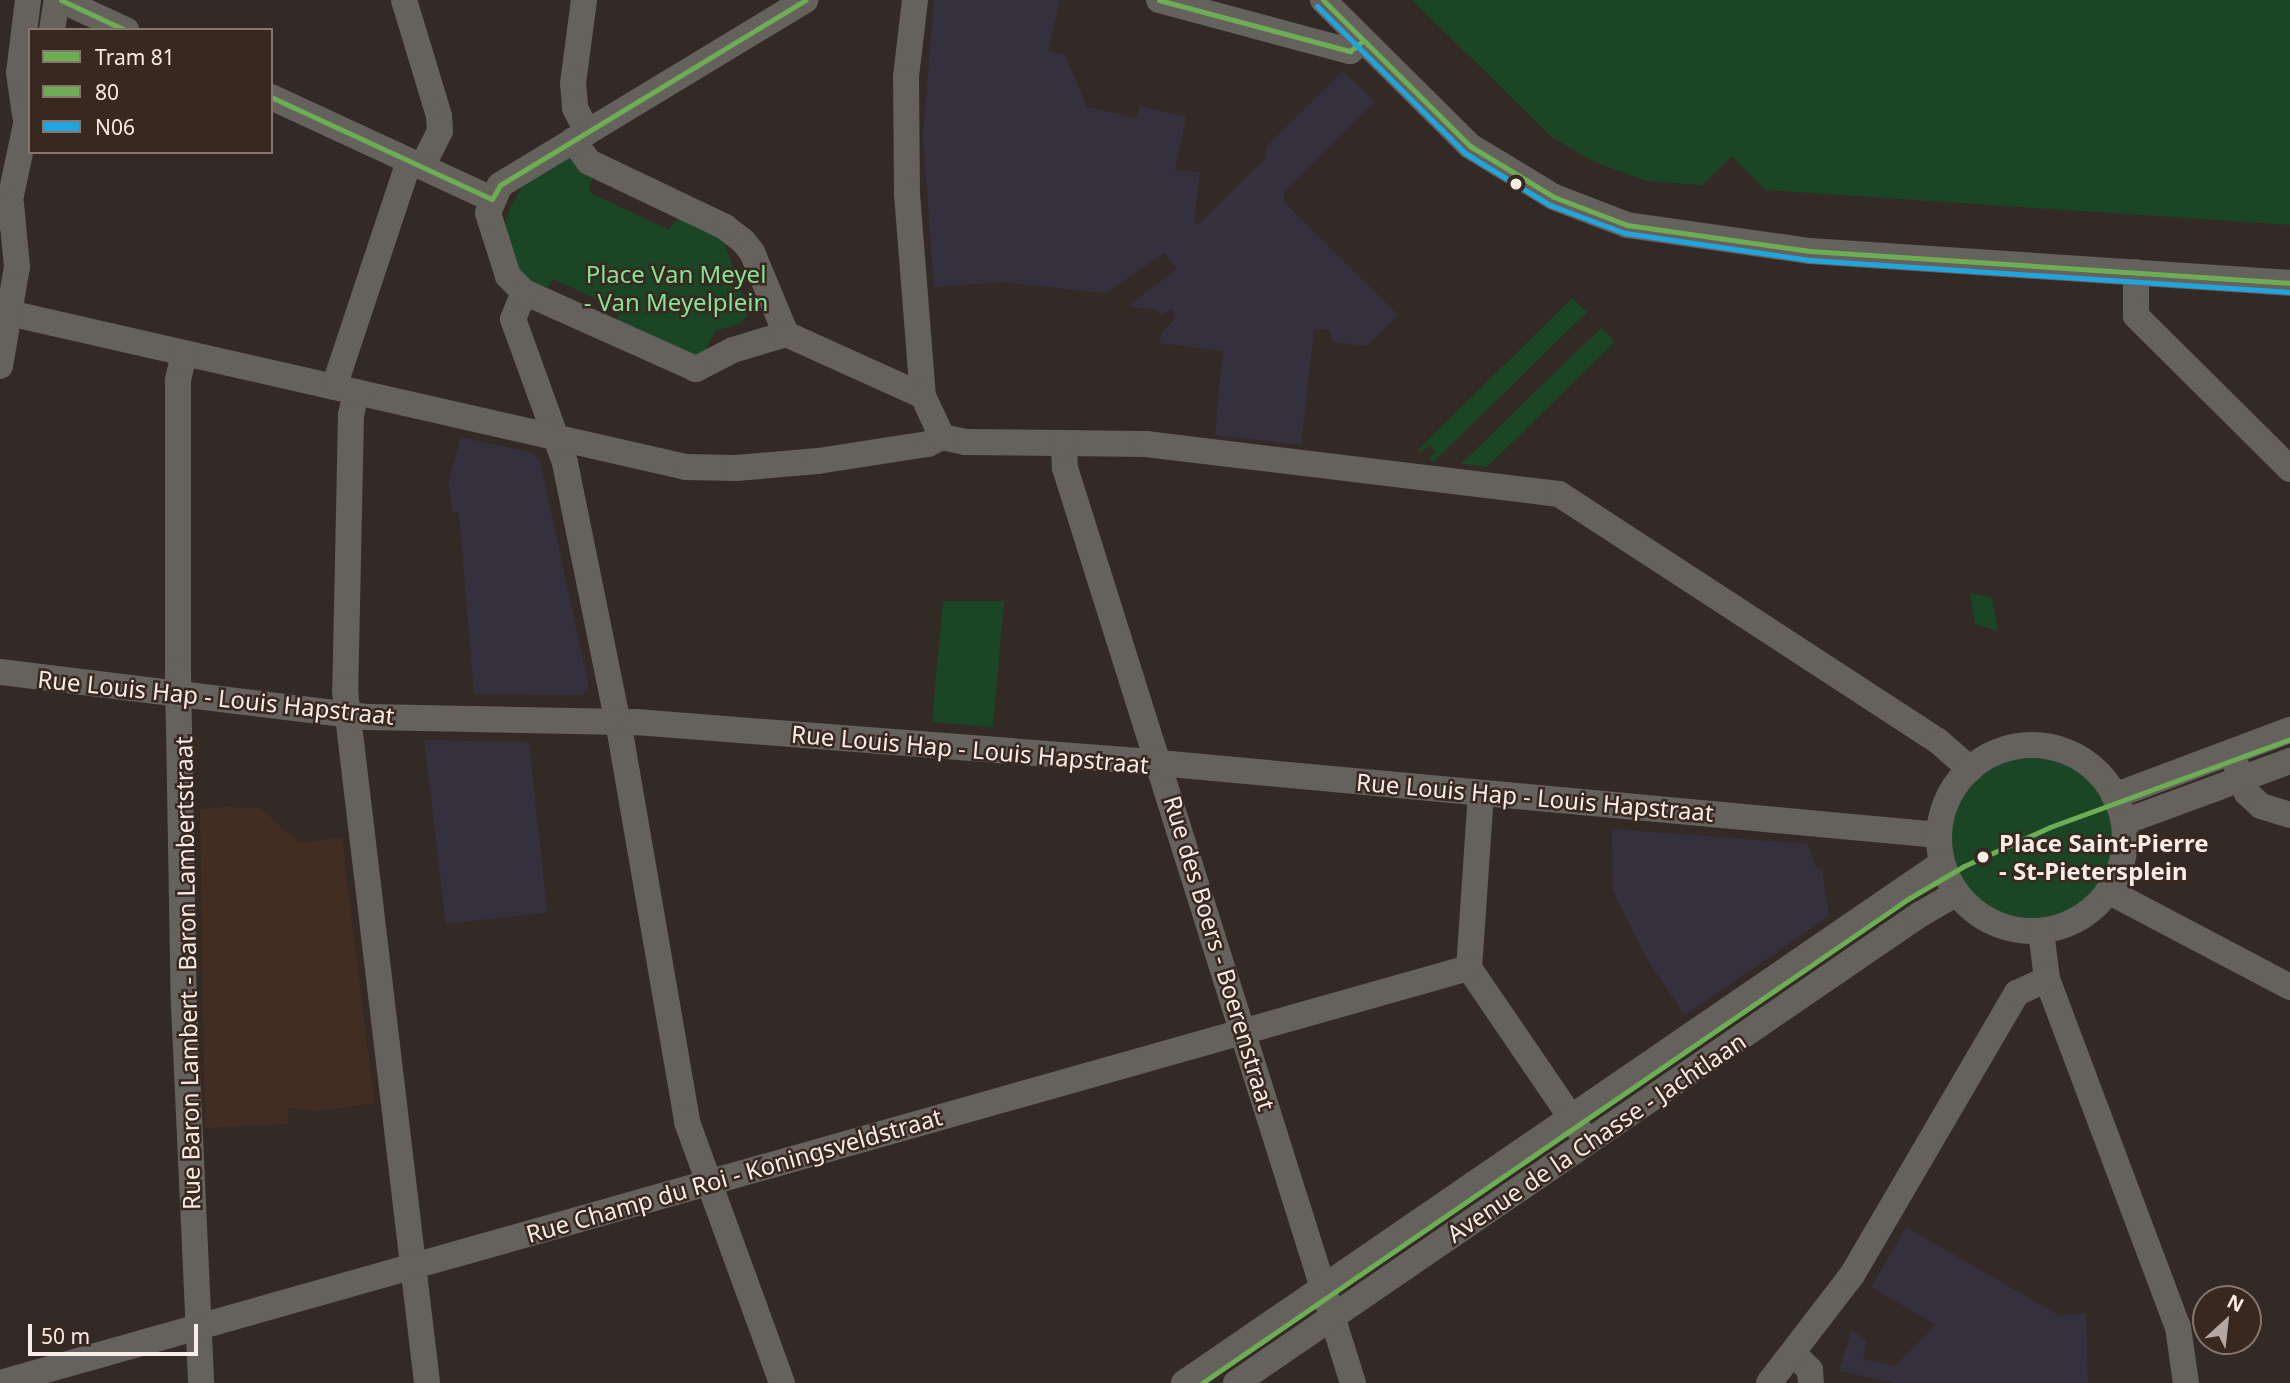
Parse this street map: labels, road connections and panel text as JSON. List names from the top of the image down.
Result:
{
  "streets": {
    "street": [
      "Rue Louis Hap - Louis Hapstraat",
      "Rue des Boers - Boerenstraat",
      "Rue Baron Lambert - Baron Lambertstraat",
      "Avenue de la Chasse - Jachtlaan",
      "Rue Champ du Roi - Koningsveldstraat"
    ]
  },
  "crossings": [
    ["Rue Louis Hap - Louis Hapstraat", "Rue des Boers - Boerenstraat"],
    ["Rue Louis Hap - Louis Hapstraat", "Rue Baron Lambert - Baron Lambertstraat"],
    ["Rue Louis Hap - Louis Hapstraat", "Avenue de la Chasse - Jachtlaan"],
    ["Rue des Boers - Boerenstraat", "Avenue de la Chasse - Jachtlaan"],
    ["Rue des Boers - Boerenstraat", "Rue Champ du Roi - Koningsveldstraat"],
    ["Rue Baron Lambert - Baron Lambertstraat", "Rue Champ du Roi - Koningsveldstraat"]
  ],
  "parks": ["Place Van Meyel - Van Meyelplein"],
  "places": ["Place Saint-Pierre - St-Pietersplein"],
  "lines": ["transit line 80", "transit line N06", "tram line 81"],
  "legend": ["Tram 81", "80", "N06"],
  "scale_bar": "50 m",
  "north": "top right"
}
